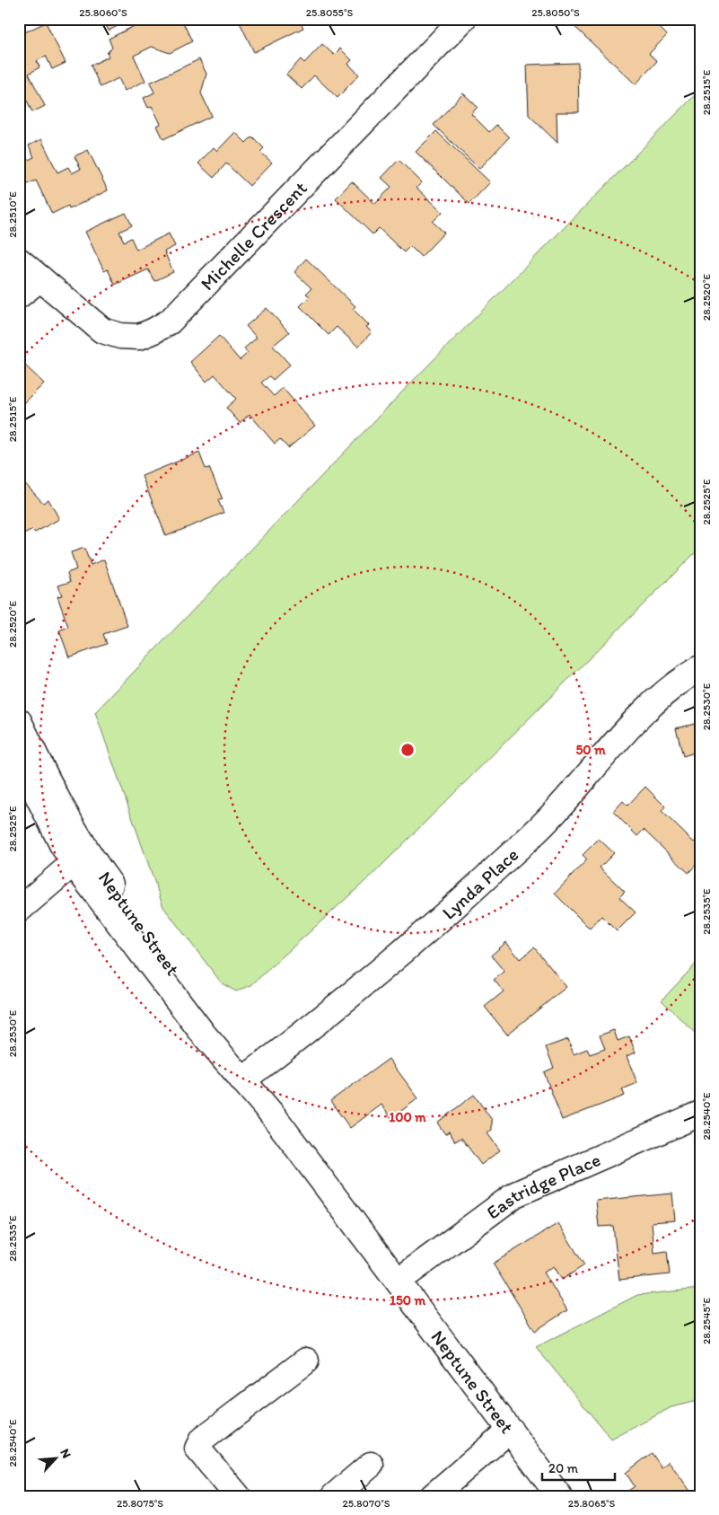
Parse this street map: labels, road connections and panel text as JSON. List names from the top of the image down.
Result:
{
  "streets": {
    "street": [
      "Michelle Crescent",
      "Lynda Place",
      "Neptune Street",
      "Eastridge Place"
    ]
  },
  "crossings": [
    ["Lynda Place", "Neptune Street"],
    ["Neptune Street", "Eastridge Place"]
  ],
  "scale_bar": "20 m",
  "north": "top right",
  "coordinates": [
    "25.8060°S",
    "25.8055°S",
    "25.8050°S",
    "28.2515°E",
    "28.2510°E",
    "28.2520°E",
    "28.2525°E",
    "28.2530°E",
    "28.2535°E",
    "28.2540°E",
    "28.2545°E",
    "25.8075°S",
    "25.8070°S",
    "25.8065°S"
  ],
  "rings": ["50 m", "100 m", "150 m"]
}
